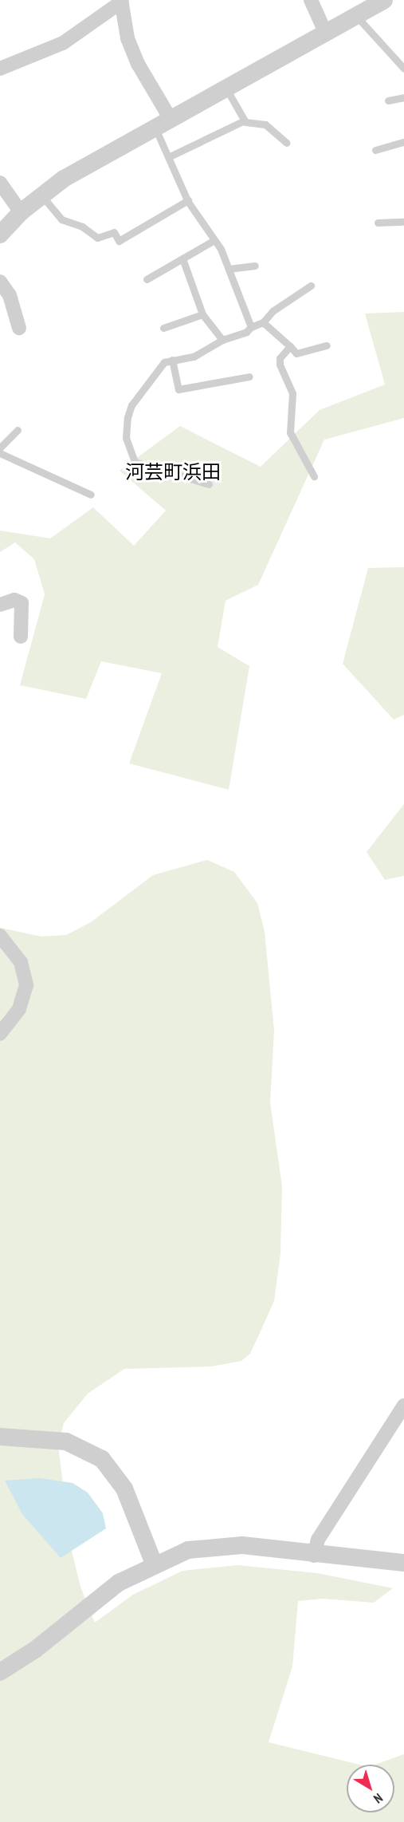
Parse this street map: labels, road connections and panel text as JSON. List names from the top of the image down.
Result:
{
  "districts": ["河芸町浜田"],
  "north": "bottom right"
}
